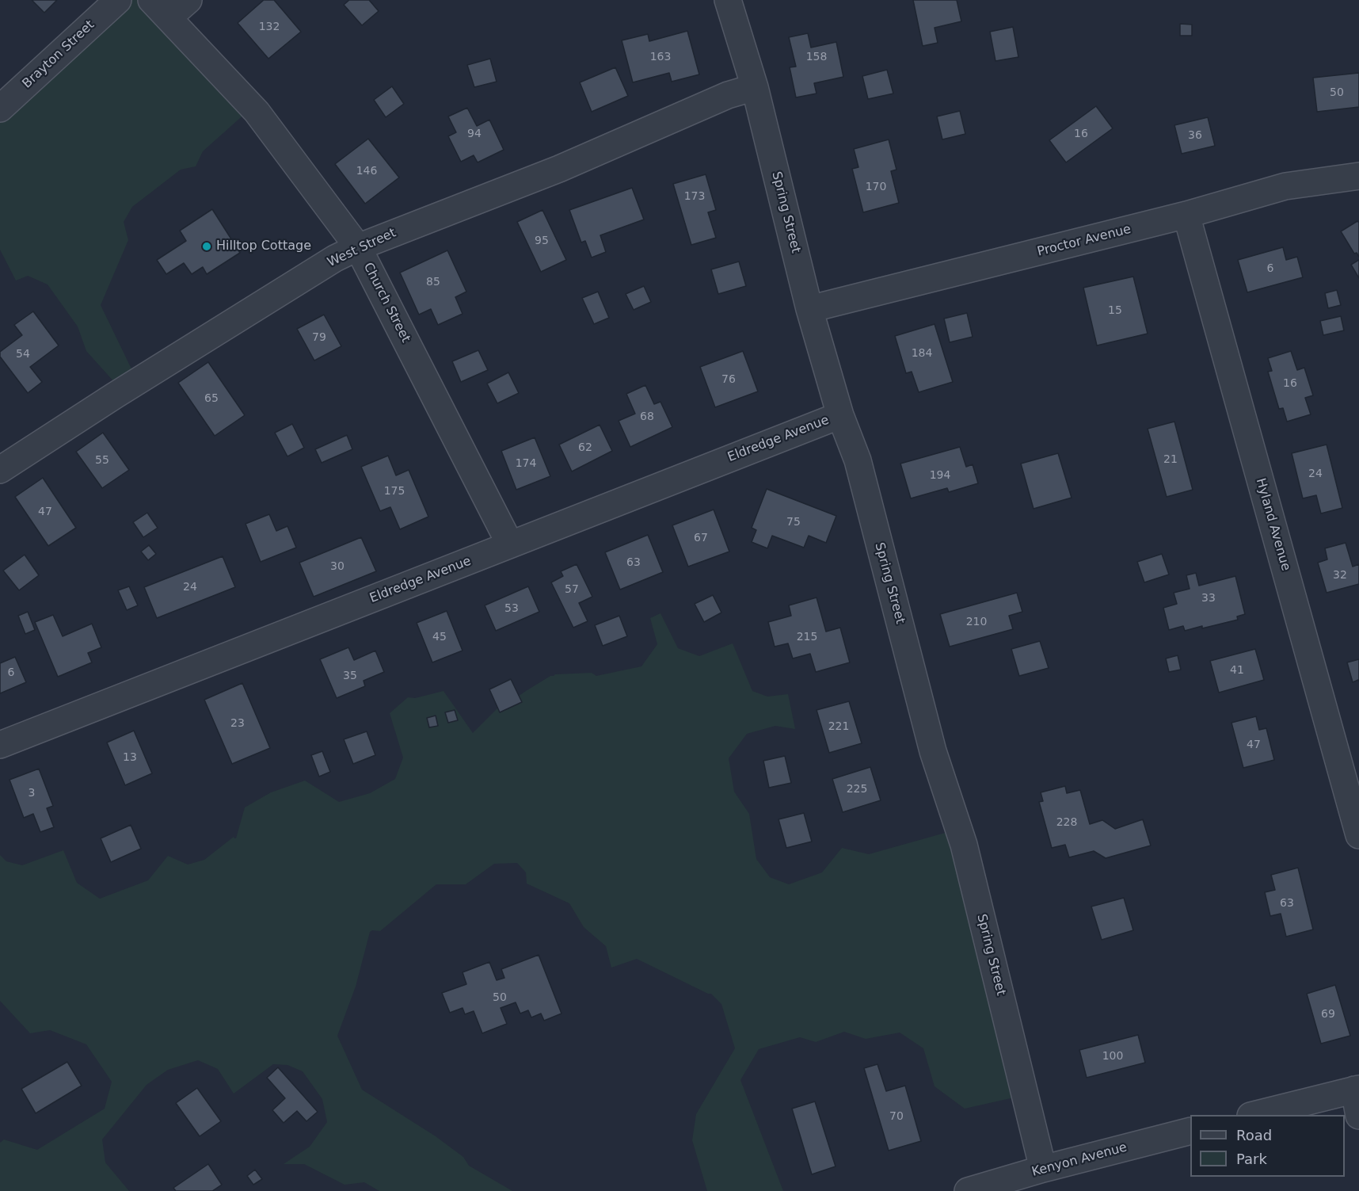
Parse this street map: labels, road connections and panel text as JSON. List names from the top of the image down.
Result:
{
  "streets": {
    "street": [
      "Brayton Street",
      "Spring Street",
      "Proctor Avenue",
      "West Street",
      "Church Street",
      "Eldredge Avenue",
      "Hyland Avenue",
      "Kenyon Avenue"
    ]
  },
  "crossings": [
    ["Spring Street", "Proctor Avenue"],
    ["Spring Street", "West Street"],
    ["Spring Street", "Eldredge Avenue"],
    ["Spring Street", "Kenyon Avenue"],
    ["Proctor Avenue", "Hyland Avenue"],
    ["West Street", "Church Street"],
    ["Church Street", "Eldredge Avenue"]
  ],
  "places": ["Hilltop Cottage"],
  "house_numbers": [
    "132",
    "163",
    "158",
    "50",
    "94",
    "16",
    "36",
    "146",
    "170",
    "173",
    "95",
    "6",
    "85",
    "15",
    "79",
    "184",
    "54",
    "76",
    "16",
    "65",
    "68",
    "62",
    "21",
    "55",
    "174",
    "24",
    "194",
    "175",
    "47",
    "75",
    "67",
    "63",
    "30",
    "32",
    "24",
    "57",
    "33",
    "53",
    "210",
    "45",
    "215",
    "41",
    "6",
    "35",
    "23",
    "221",
    "47",
    "13",
    "225",
    "3",
    "228",
    "63",
    "50",
    "69",
    "100",
    "70"
  ],
  "legend": ["Road", "Park"]
}
